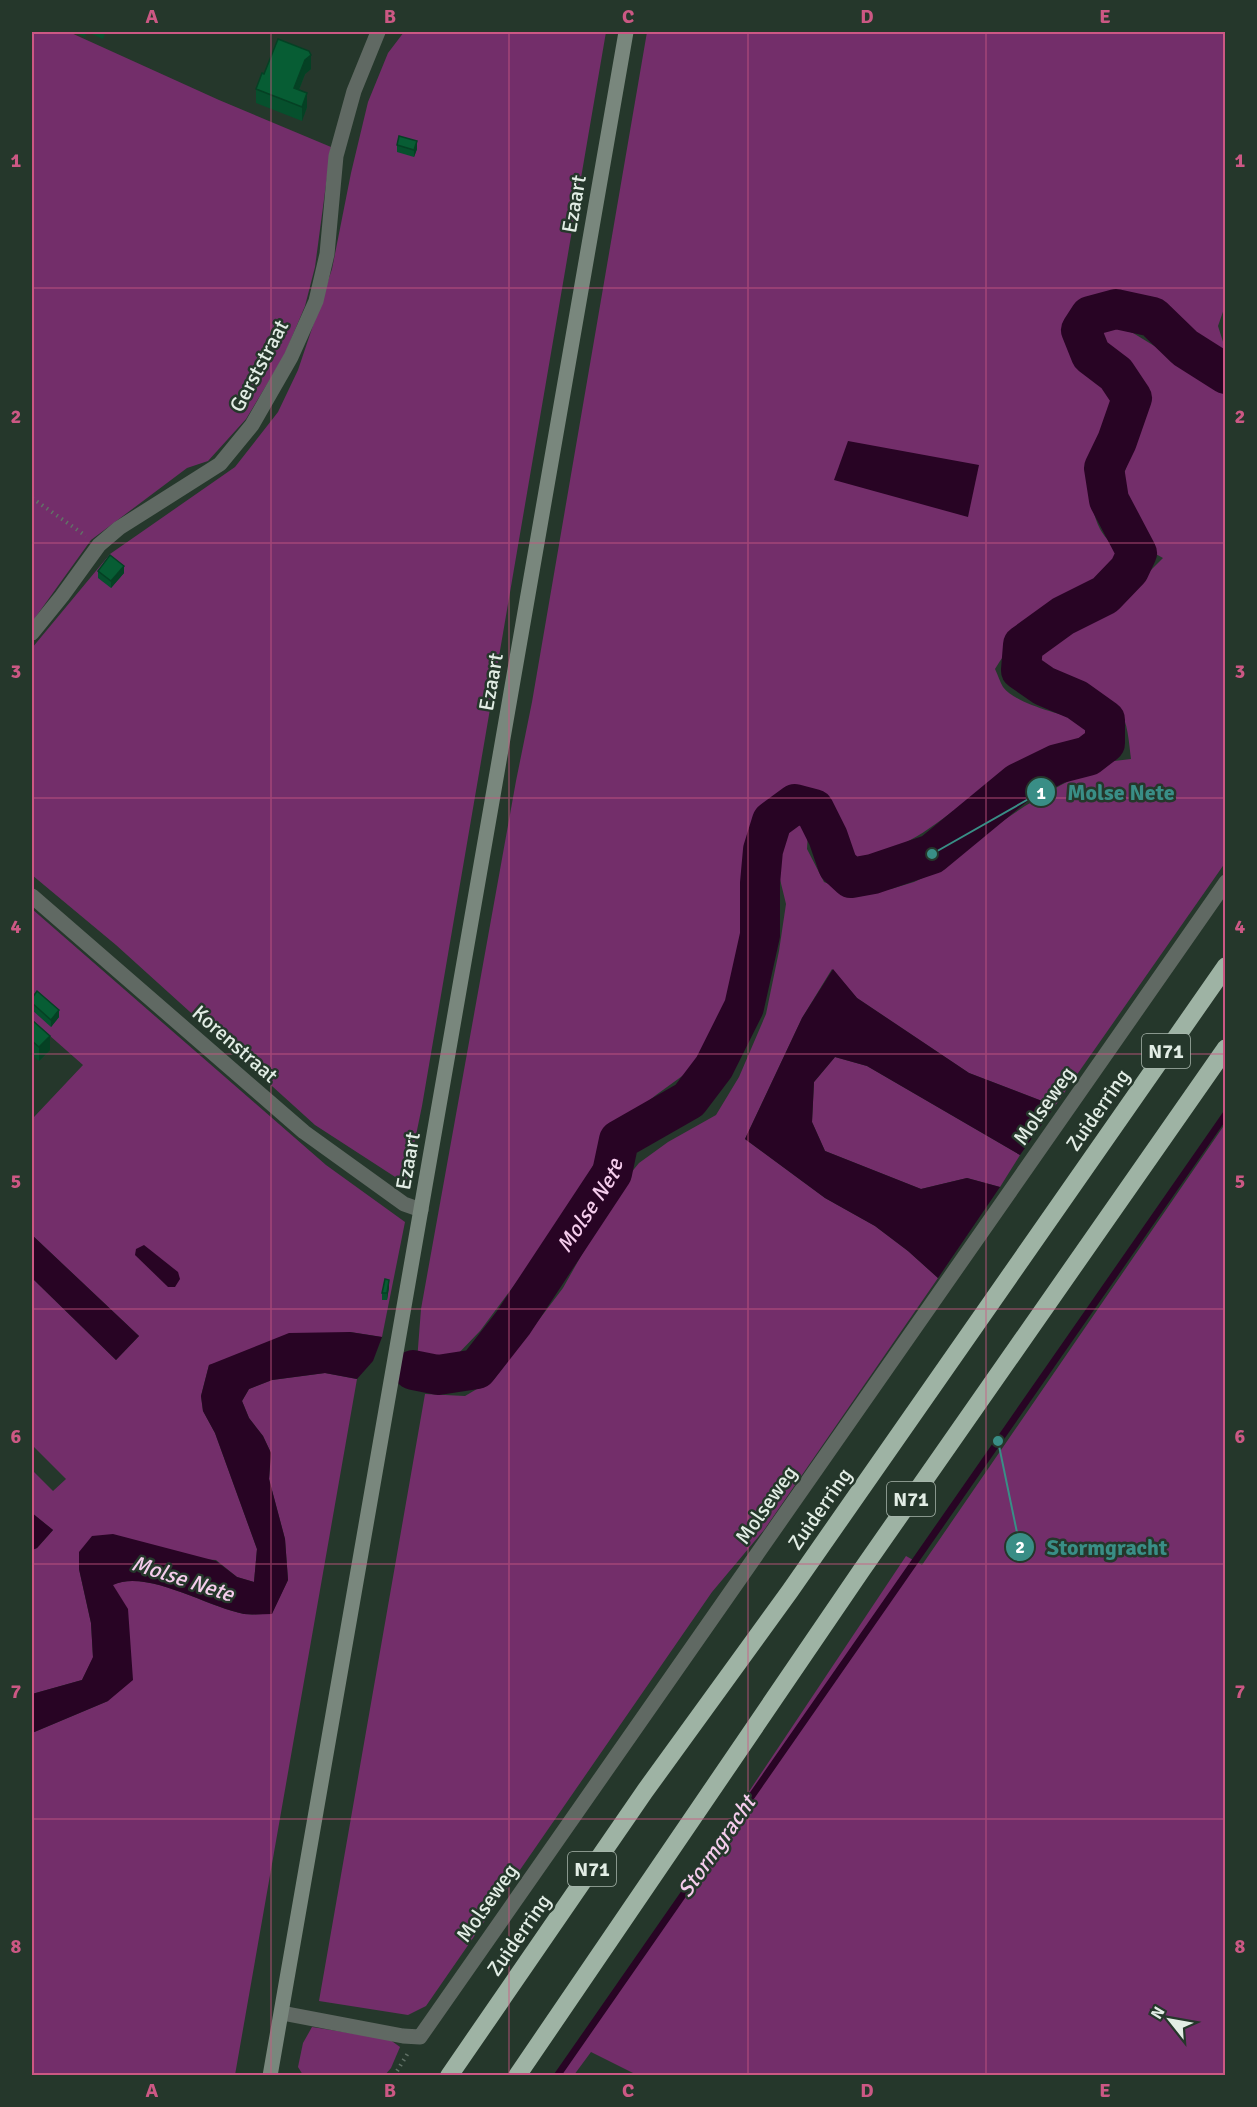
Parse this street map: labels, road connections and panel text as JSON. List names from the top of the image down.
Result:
{
  "streets": {
    "highway": ["N71", "Zuiderring"],
    "main road": ["Ezaart"],
    "street": ["Gerststraat", "Korenstraat", "Molseweg"]
  },
  "crossings": [
    ["Ezaart", "Korenstraat"],
    ["Ezaart", "Molseweg"]
  ],
  "water": ["Molse Nete", "Stormgracht"],
  "places": ["Molse Nete", "Stormgracht"],
  "north": "top left",
  "grid": {
    "columns": [
      "A",
      "B",
      "C",
      "D",
      "E"
    ],
    "rows": [
      "1",
      "2",
      "3",
      "4",
      "5",
      "6",
      "7",
      "8"
    ]
  }
}
